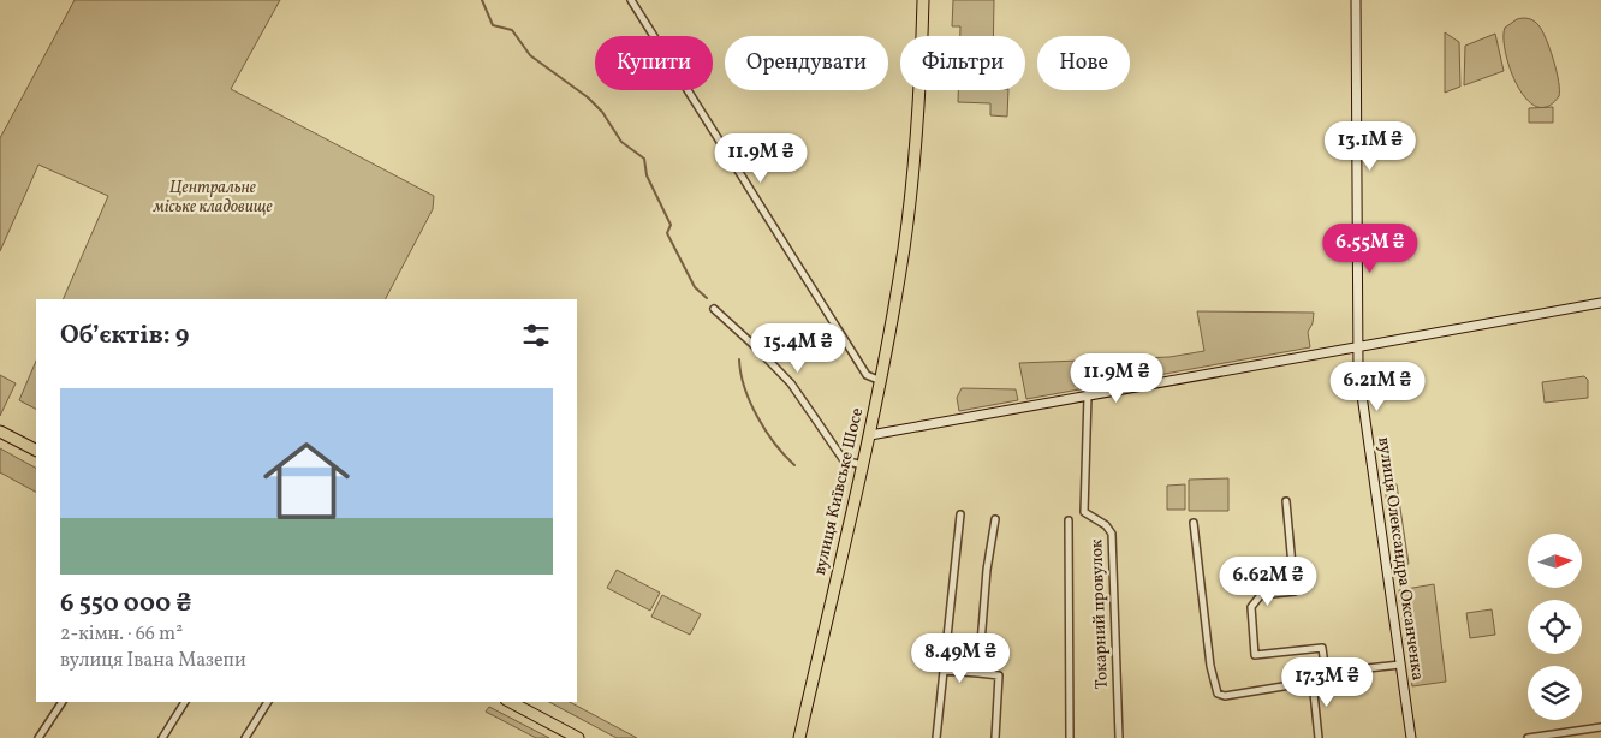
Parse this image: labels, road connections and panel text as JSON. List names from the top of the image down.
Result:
{
  "streets": {
    "highway": ["вулиця Київське Шосе"],
    "main road": ["вулиця Олександра Оксанченка"],
    "street": ["Токарний провулок"]
  },
  "parks": ["Центральне міське кладовище"],
  "north": "right",
  "page": {
    "chip": [
      "Купити",
      "Орендувати",
      "Фільтри",
      "Нове"
    ],
    "price": [
      "13.1M ₴",
      "11.9M ₴",
      "6.55M ₴",
      "15.4M ₴",
      "11.9M ₴",
      "6.21M ₴",
      "6.62M ₴",
      "8.49M ₴",
      "17.3M ₴"
    ],
    "heading": "Об’єктів: 9",
    "list": [
      {
        "name": "6 550 000 ₴",
        "note": "2-кімн. · 66 m² · вулиця Івана Мазепи"
      }
    ]
  }
}
